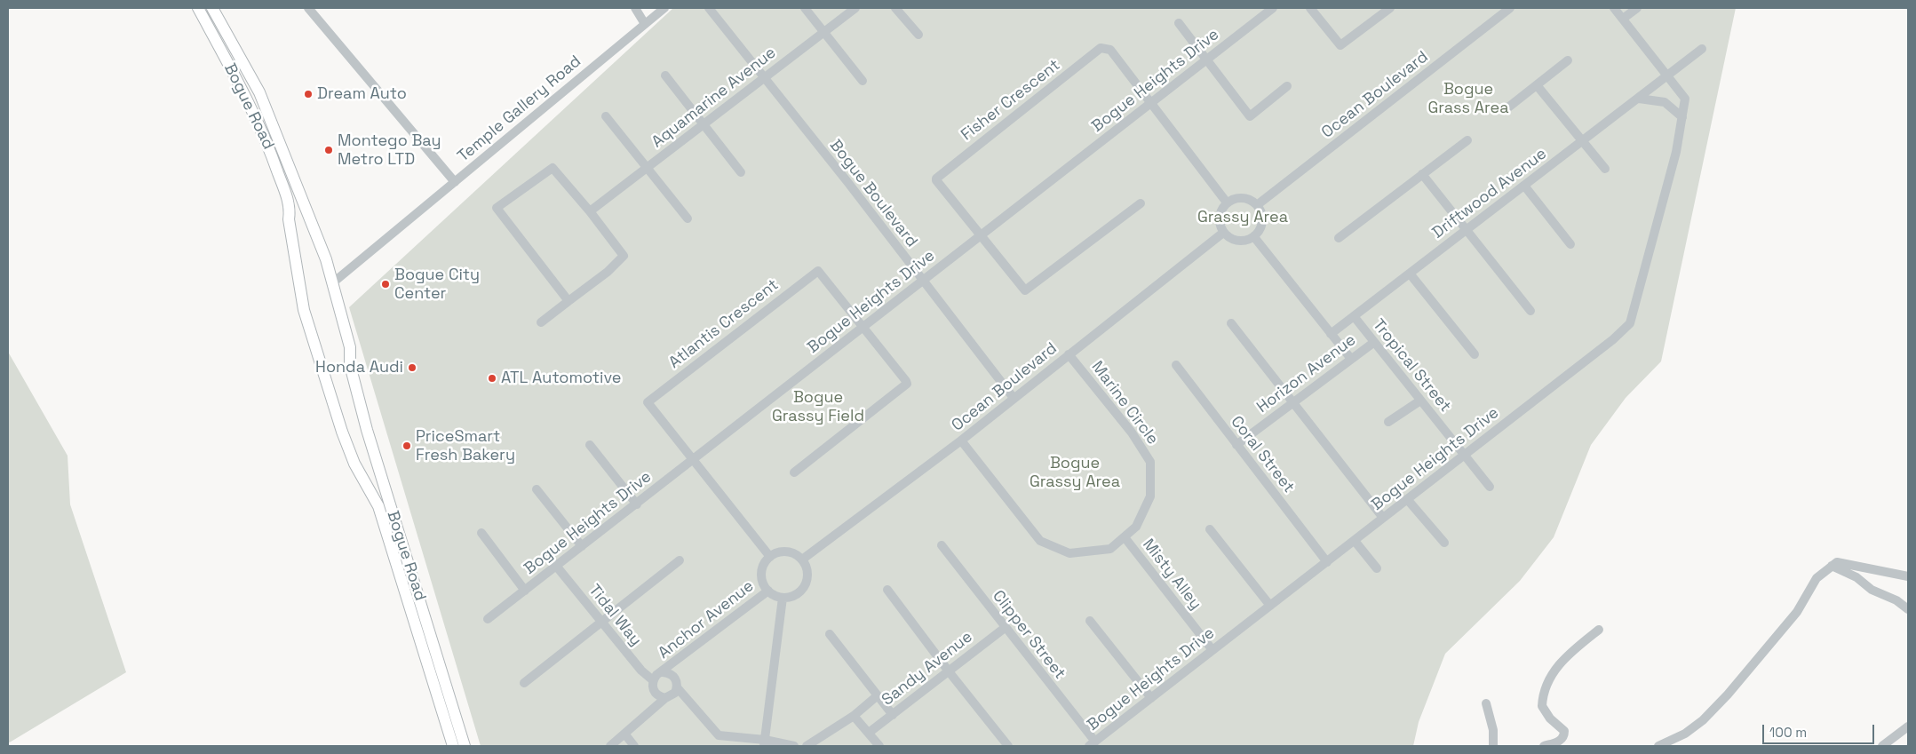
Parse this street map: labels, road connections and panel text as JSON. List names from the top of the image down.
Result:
{
  "streets": {
    "main road": ["Bogue Road"],
    "street": [
      "Bogue Heights Drive",
      "Ocean Boulevard",
      "Aquamarine Avenue",
      "Fisher Crescent",
      "Temple Gallery Road",
      "Bogue Boulevard",
      "Driftwood Avenue",
      "Atlantis Crescent",
      "Tropical Street",
      "Horizon Avenue",
      "Marine Circle",
      "Coral Street",
      "Misty Alley",
      "Tidal Way",
      "Anchor Avenue",
      "Clipper Street",
      "Sandy Avenue"
    ]
  },
  "crossings": [
    ["Bogue Heights Drive", "Fisher Crescent"],
    ["Bogue Heights Drive", "Bogue Boulevard"],
    ["Bogue Heights Drive", "Driftwood Avenue"],
    ["Bogue Heights Drive", "Atlantis Crescent"],
    ["Bogue Heights Drive", "Tropical Street"],
    ["Bogue Heights Drive", "Coral Street"],
    ["Bogue Heights Drive", "Misty Alley"],
    ["Bogue Heights Drive", "Tidal Way"],
    ["Bogue Heights Drive", "Clipper Street"],
    ["Ocean Boulevard", "Bogue Boulevard"],
    ["Ocean Boulevard", "Marine Circle"],
    ["Ocean Boulevard", "Anchor Avenue"],
    ["Aquamarine Avenue", "Bogue Boulevard"],
    ["Bogue Road", "Temple Gallery Road"],
    ["Driftwood Avenue", "Tropical Street"],
    ["Tropical Street", "Horizon Avenue"],
    ["Horizon Avenue", "Coral Street"],
    ["Marine Circle", "Misty Alley"],
    ["Tidal Way", "Anchor Avenue"],
    ["Clipper Street", "Sandy Avenue"]
  ],
  "parks": [
    "Bogue Grass Area",
    "Grassy Area",
    "Bogue Grassy Field",
    "Bogue Grassy Area"
  ],
  "places": [
    "Dream Auto",
    "Montego Bay Metro LTD",
    "Bogue City Center",
    "Honda Audi",
    "ATL Automotive",
    "PriceSmart Fresh Bakery"
  ],
  "scale_bar": "100 m"
}
